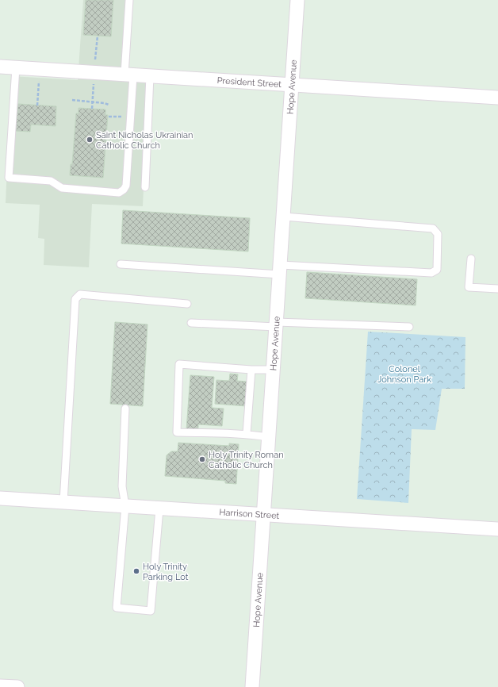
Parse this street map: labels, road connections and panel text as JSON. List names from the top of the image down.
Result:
{
  "streets": {
    "street": ["President Street", "Hope Avenue", "Harrison Street"]
  },
  "crossings": [
    ["President Street", "Hope Avenue"],
    ["Hope Avenue", "Harrison Street"]
  ],
  "parks": ["Colonel Johnson Park"],
  "places": ["Saint Nicholas Ukrainian Catholic Church", "Holy Trinity Roman Catholic Church", "Holy Trinity Parking Lot"]
}
